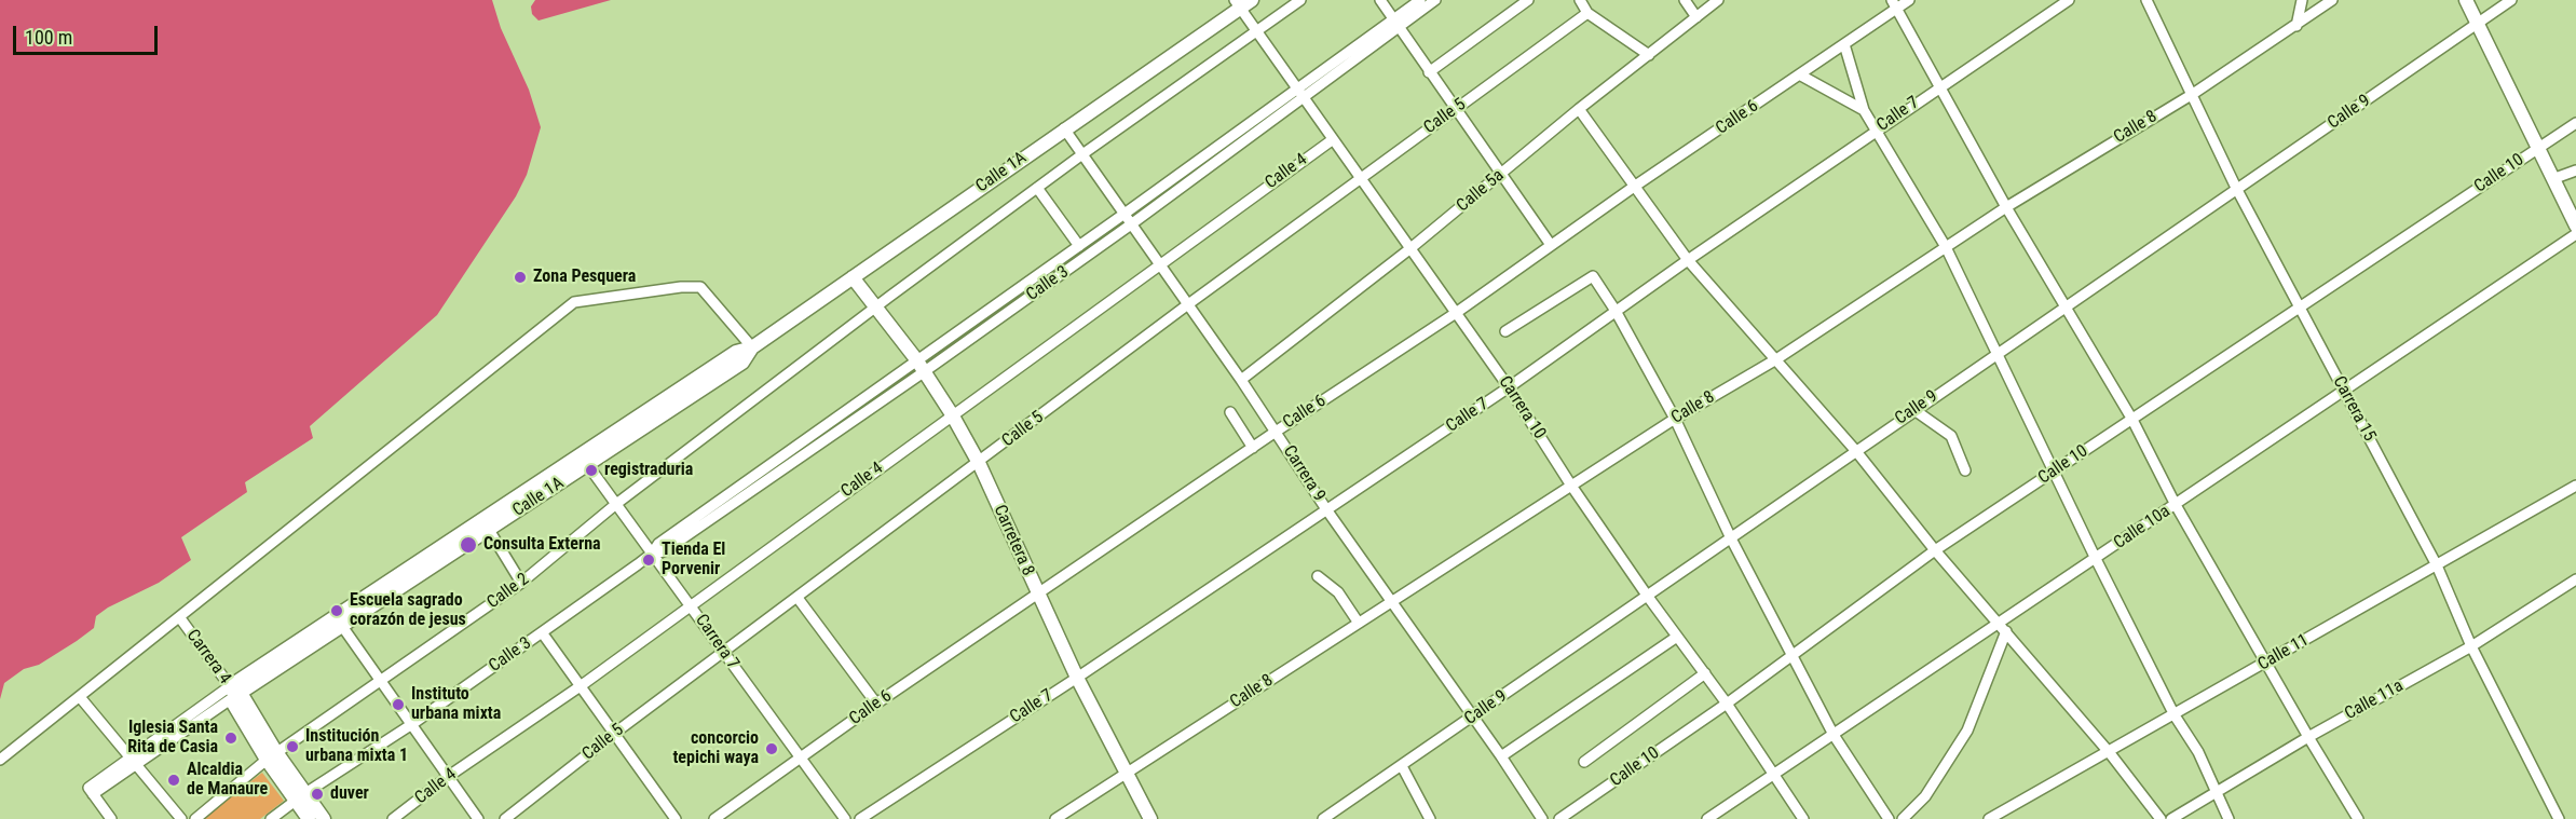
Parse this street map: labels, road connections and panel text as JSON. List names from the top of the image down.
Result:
{
  "streets": {
    "street": [
      "Calle 9",
      "Calle 7",
      "Calle 5",
      "Calle 6",
      "Calle 8",
      "Calle 4",
      "Calle 1A",
      "Calle 10",
      "Calle 5a",
      "Calle 3",
      "Carrera 10",
      "Carrera 15",
      "Carrera 9",
      "Calle 10a",
      "Carretera 8",
      "Calle 2",
      "Carrera 7",
      "Calle 11",
      "Carrera 4",
      "Calle 11a"
    ]
  },
  "crossings": [
    ["Calle 9", "Carrera 10"],
    ["Calle 9", "Carrera 15"],
    ["Calle 9", "Carrera 9"],
    ["Calle 7", "Carrera 10"],
    ["Calle 7", "Carrera 9"],
    ["Calle 7", "Carretera 8"],
    ["Calle 5", "Carrera 10"],
    ["Calle 5", "Carrera 9"],
    ["Calle 5", "Carretera 8"],
    ["Calle 5", "Carrera 7"],
    ["Calle 6", "Carrera 10"],
    ["Calle 6", "Carrera 9"],
    ["Calle 6", "Carretera 8"],
    ["Calle 6", "Carrera 7"],
    ["Calle 8", "Carrera 10"],
    ["Calle 8", "Carrera 15"],
    ["Calle 8", "Carrera 9"],
    ["Calle 8", "Carretera 8"],
    ["Calle 4", "Carrera 10"],
    ["Calle 4", "Carrera 9"],
    ["Calle 4", "Carretera 8"],
    ["Calle 4", "Carrera 7"],
    ["Calle 1A", "Carrera 10"],
    ["Calle 1A", "Carrera 9"],
    ["Calle 1A", "Carretera 8"],
    ["Calle 1A", "Carrera 7"],
    ["Calle 1A", "Carrera 4"],
    ["Calle 10", "Carrera 10"],
    ["Calle 10", "Carrera 15"],
    ["Calle 5a", "Carrera 10"],
    ["Calle 5a", "Carrera 9"],
    ["Calle 3", "Carrera 10"],
    ["Calle 3", "Carrera 9"],
    ["Calle 3", "Carretera 8"],
    ["Calle 3", "Carrera 7"],
    ["Calle 3", "Carrera 4"],
    ["Carrera 10", "Calle 10a"],
    ["Carrera 10", "Calle 2"],
    ["Carrera 15", "Calle 10a"],
    ["Carrera 15", "Calle 11"],
    ["Carrera 15", "Calle 11a"],
    ["Carrera 9", "Calle 2"],
    ["Carretera 8", "Calle 2"],
    ["Calle 2", "Carrera 7"],
    ["Calle 2", "Carrera 4"]
  ],
  "places": [
    "Zona Pesquera",
    "registraduria",
    "Consulta Externa",
    "Tienda El Porvenir",
    "Escuela sagrado corazón de jesus",
    "Instituto urbana mixta",
    "Iglesia Santa Rita de Casia",
    "Institución urbana mixta 1",
    "concorcio tepichi waya",
    "Alcaldia de Manaure",
    "duver"
  ],
  "scale_bar": "100 m"
}
